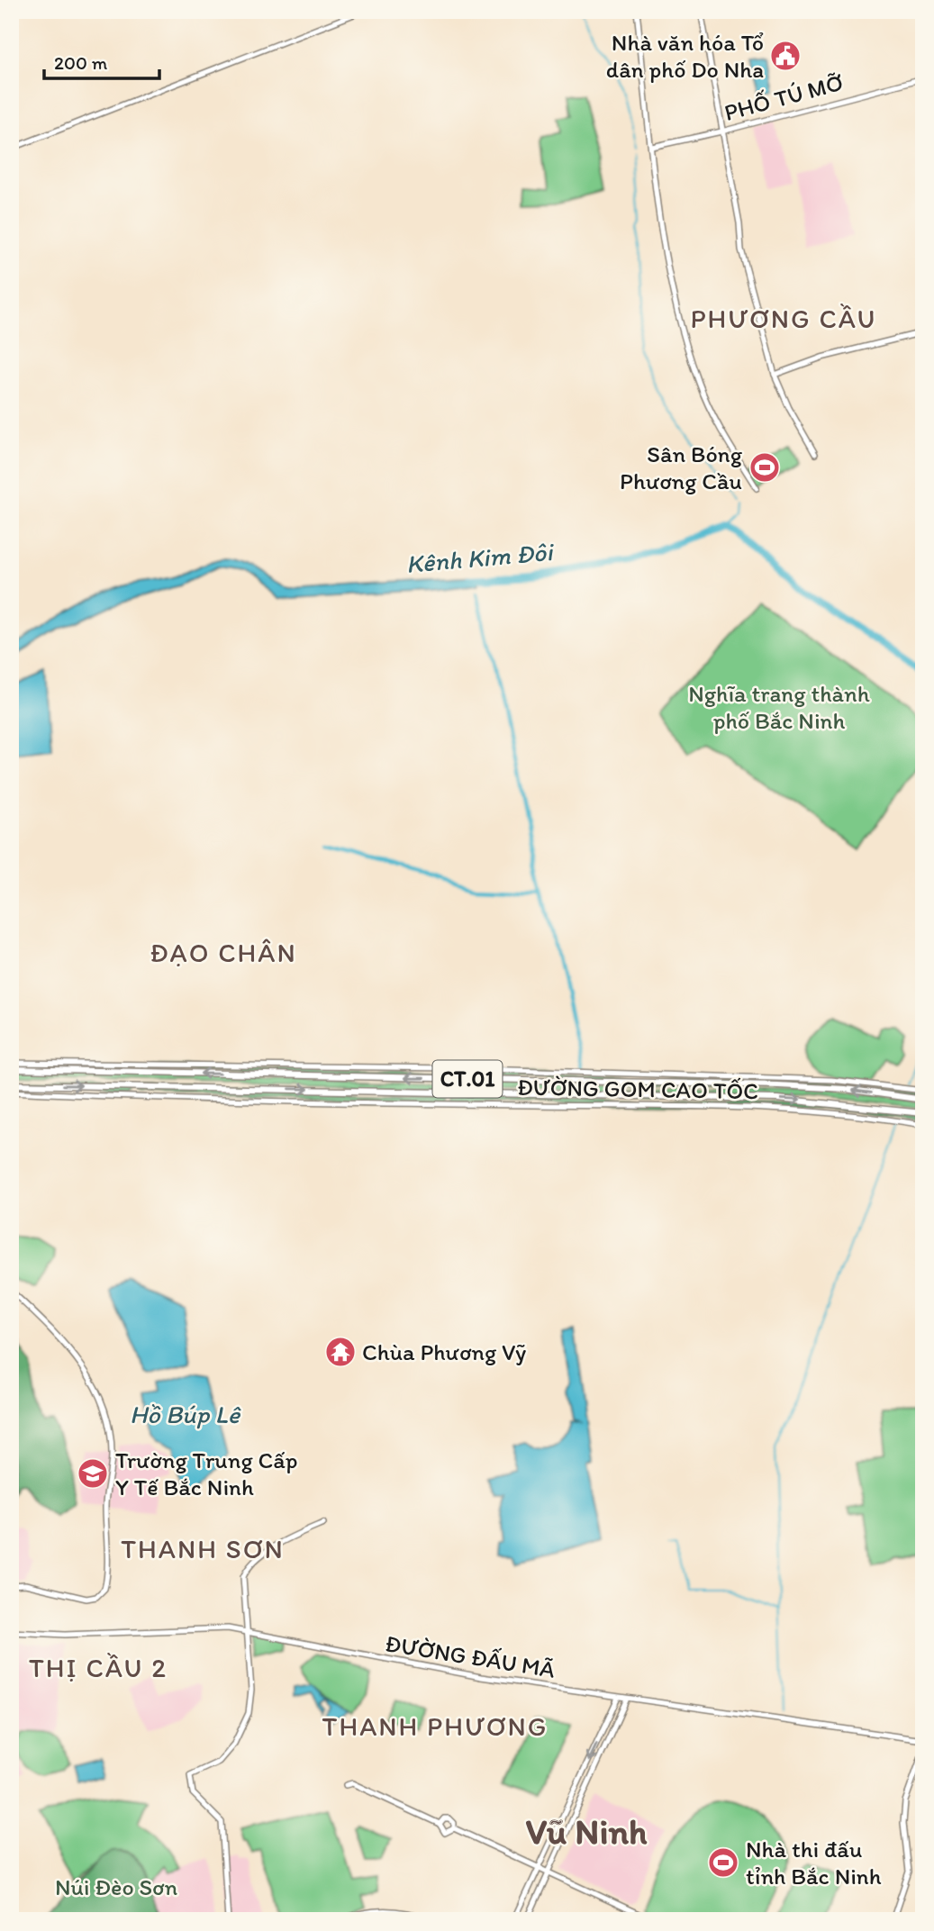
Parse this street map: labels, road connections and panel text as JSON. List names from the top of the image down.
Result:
{
  "streets": {
    "highway": ["CT.01"],
    "main road": ["PHỐ TÚ MỠ", "ĐƯỜNG GOM CAO TỐC", "ĐƯỜNG ĐẤU MÃ"]
  },
  "districts": [
    "PHƯƠNG CẦU",
    "ĐẠO CHÂN",
    "THANH SƠN",
    "THỊ CẦU 2",
    "THANH PHƯƠNG",
    "Vũ Ninh"
  ],
  "water": ["Kênh Kim Đôi", "Hồ Búp Lê"],
  "parks": ["Nghĩa trang thành phố Bắc Ninh", "Núi Đèo Sơn"],
  "places": {
    "public building": ["Nhà văn hóa Tổ dân phố Do Nha"],
    "sports": ["Sân Bóng Phương Cầu", "Nhà thi đấu tỉnh Bắc Ninh"],
    "temple": ["Chùa Phương Vỹ"],
    "school or university": ["Trường Trung Cấp Y Tế Bắc Ninh"]
  },
  "scale_bar": "200 m"
}
